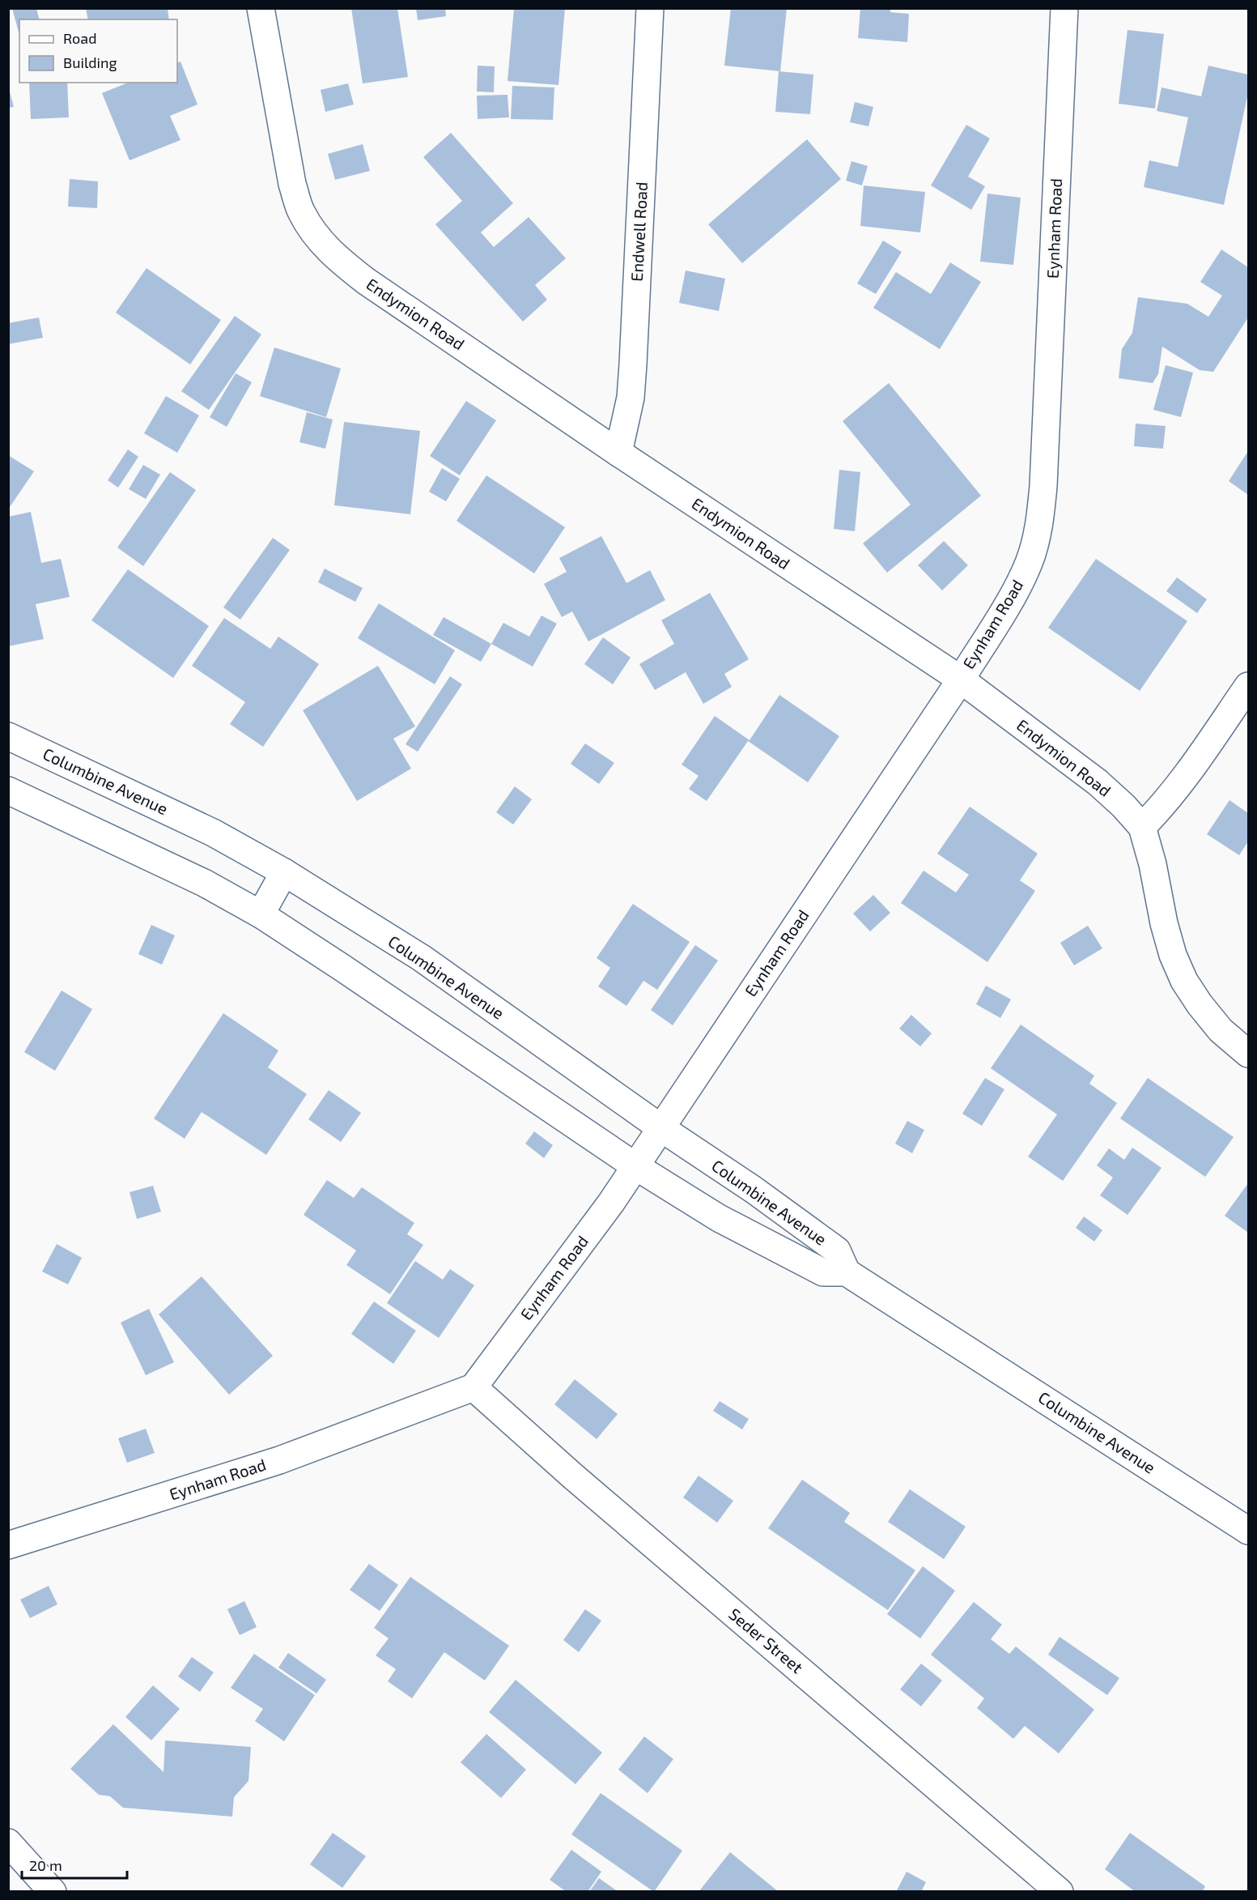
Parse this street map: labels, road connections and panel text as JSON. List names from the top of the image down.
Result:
{
  "streets": {
    "street": [
      "Eynham Road",
      "Endwell Road",
      "Endymion Road",
      "Columbine Avenue",
      "Seder Street"
    ]
  },
  "crossings": [
    ["Eynham Road", "Endymion Road"],
    ["Eynham Road", "Columbine Avenue"],
    ["Eynham Road", "Seder Street"],
    ["Endwell Road", "Endymion Road"]
  ],
  "legend": ["Road", "Building"],
  "scale_bar": "20 m"
}
